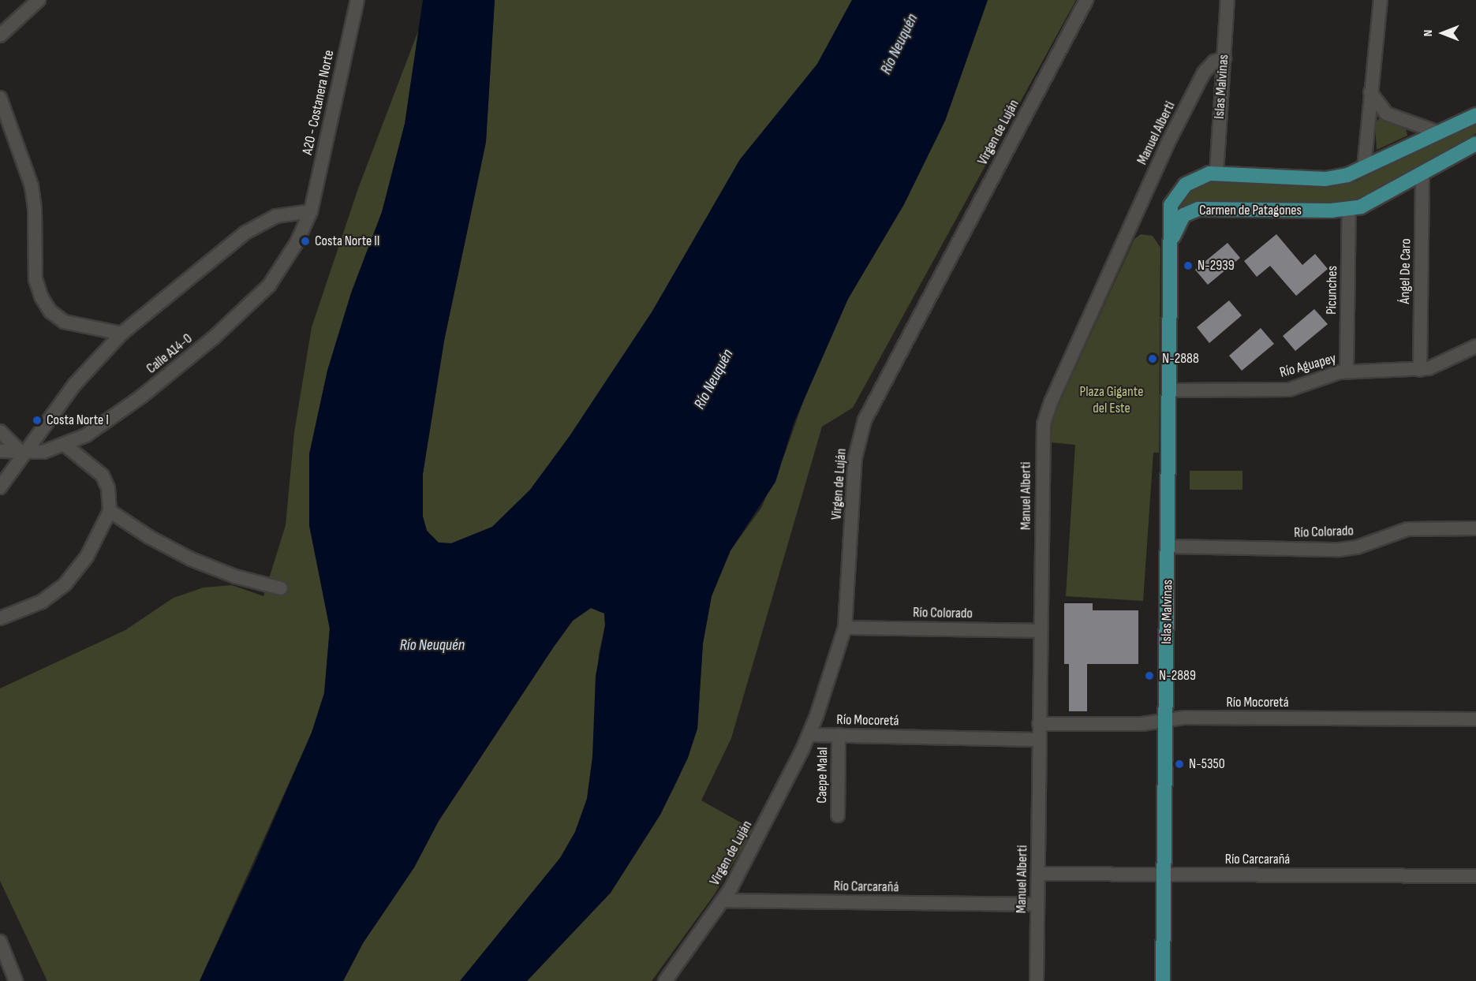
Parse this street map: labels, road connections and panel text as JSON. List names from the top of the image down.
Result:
{
  "streets": {
    "main road": ["Islas Malvinas", "Carmen de Patagones"],
    "street": [
      "A20 - Costanera Norte",
      "Virgen de Luján",
      "Manuel Alberti",
      "Ángel De Caro",
      "Picunches",
      "Calle A14-0",
      "Río Aguapey",
      "Río Colorado",
      "Río Mocoretá",
      "Caepe Malal",
      "Río Carcarañá"
    ]
  },
  "crossings": [
    ["Islas Malvinas", "Manuel Alberti"],
    ["Islas Malvinas", "Carmen de Patagones"],
    ["Islas Malvinas", "Río Aguapey"],
    ["Islas Malvinas", "Río Colorado"],
    ["Islas Malvinas", "Río Mocoretá"],
    ["Islas Malvinas", "Río Carcarañá"],
    ["A20 - Costanera Norte", "Calle A14-0"],
    ["Virgen de Luján", "Río Colorado"],
    ["Virgen de Luján", "Río Mocoretá"],
    ["Virgen de Luján", "Río Carcarañá"],
    ["Manuel Alberti", "Río Colorado"],
    ["Manuel Alberti", "Río Mocoretá"],
    ["Manuel Alberti", "Río Carcarañá"],
    ["Carmen de Patagones", "Ángel De Caro"],
    ["Carmen de Patagones", "Picunches"],
    ["Ángel De Caro", "Río Aguapey"],
    ["Picunches", "Río Aguapey"],
    ["Río Mocoretá", "Caepe Malal"]
  ],
  "water": ["Río Neuquén"],
  "parks": ["Plaza Gigante del Este"],
  "places": [
    "Costa Norte II",
    "N-2939",
    "N-2888",
    "Costa Norte I",
    "N-2889",
    "N-5350"
  ],
  "north": "left"
}
